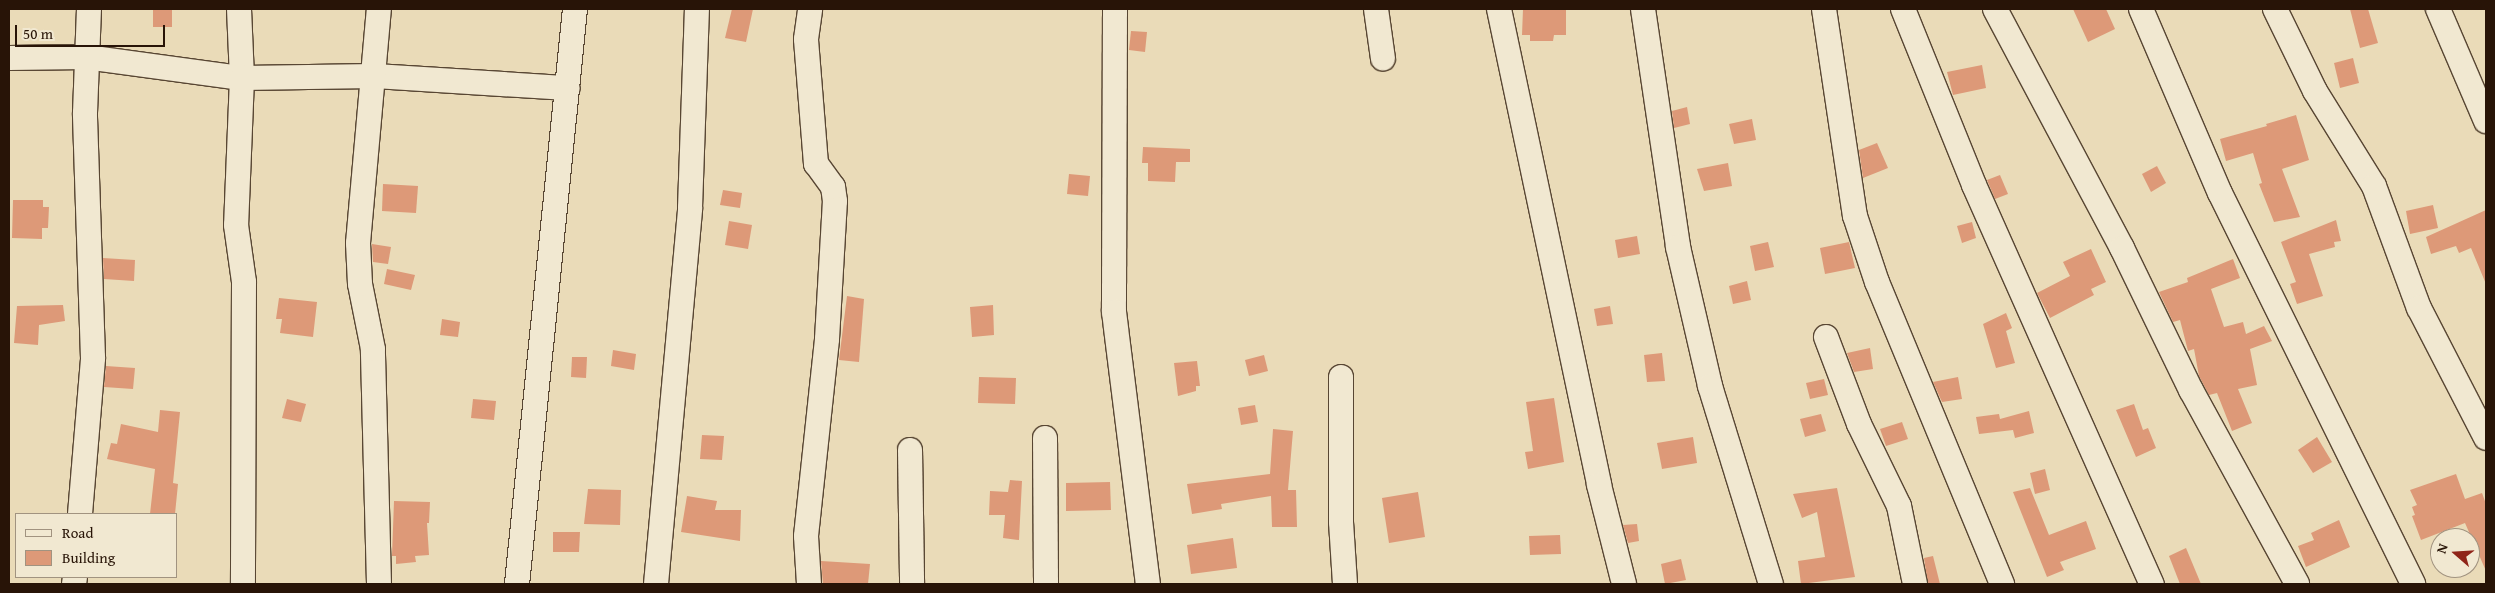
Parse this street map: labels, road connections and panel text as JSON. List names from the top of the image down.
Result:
{
  "legend": ["Road", "Building"],
  "scale_bar": "50 m",
  "north": "left"
}
